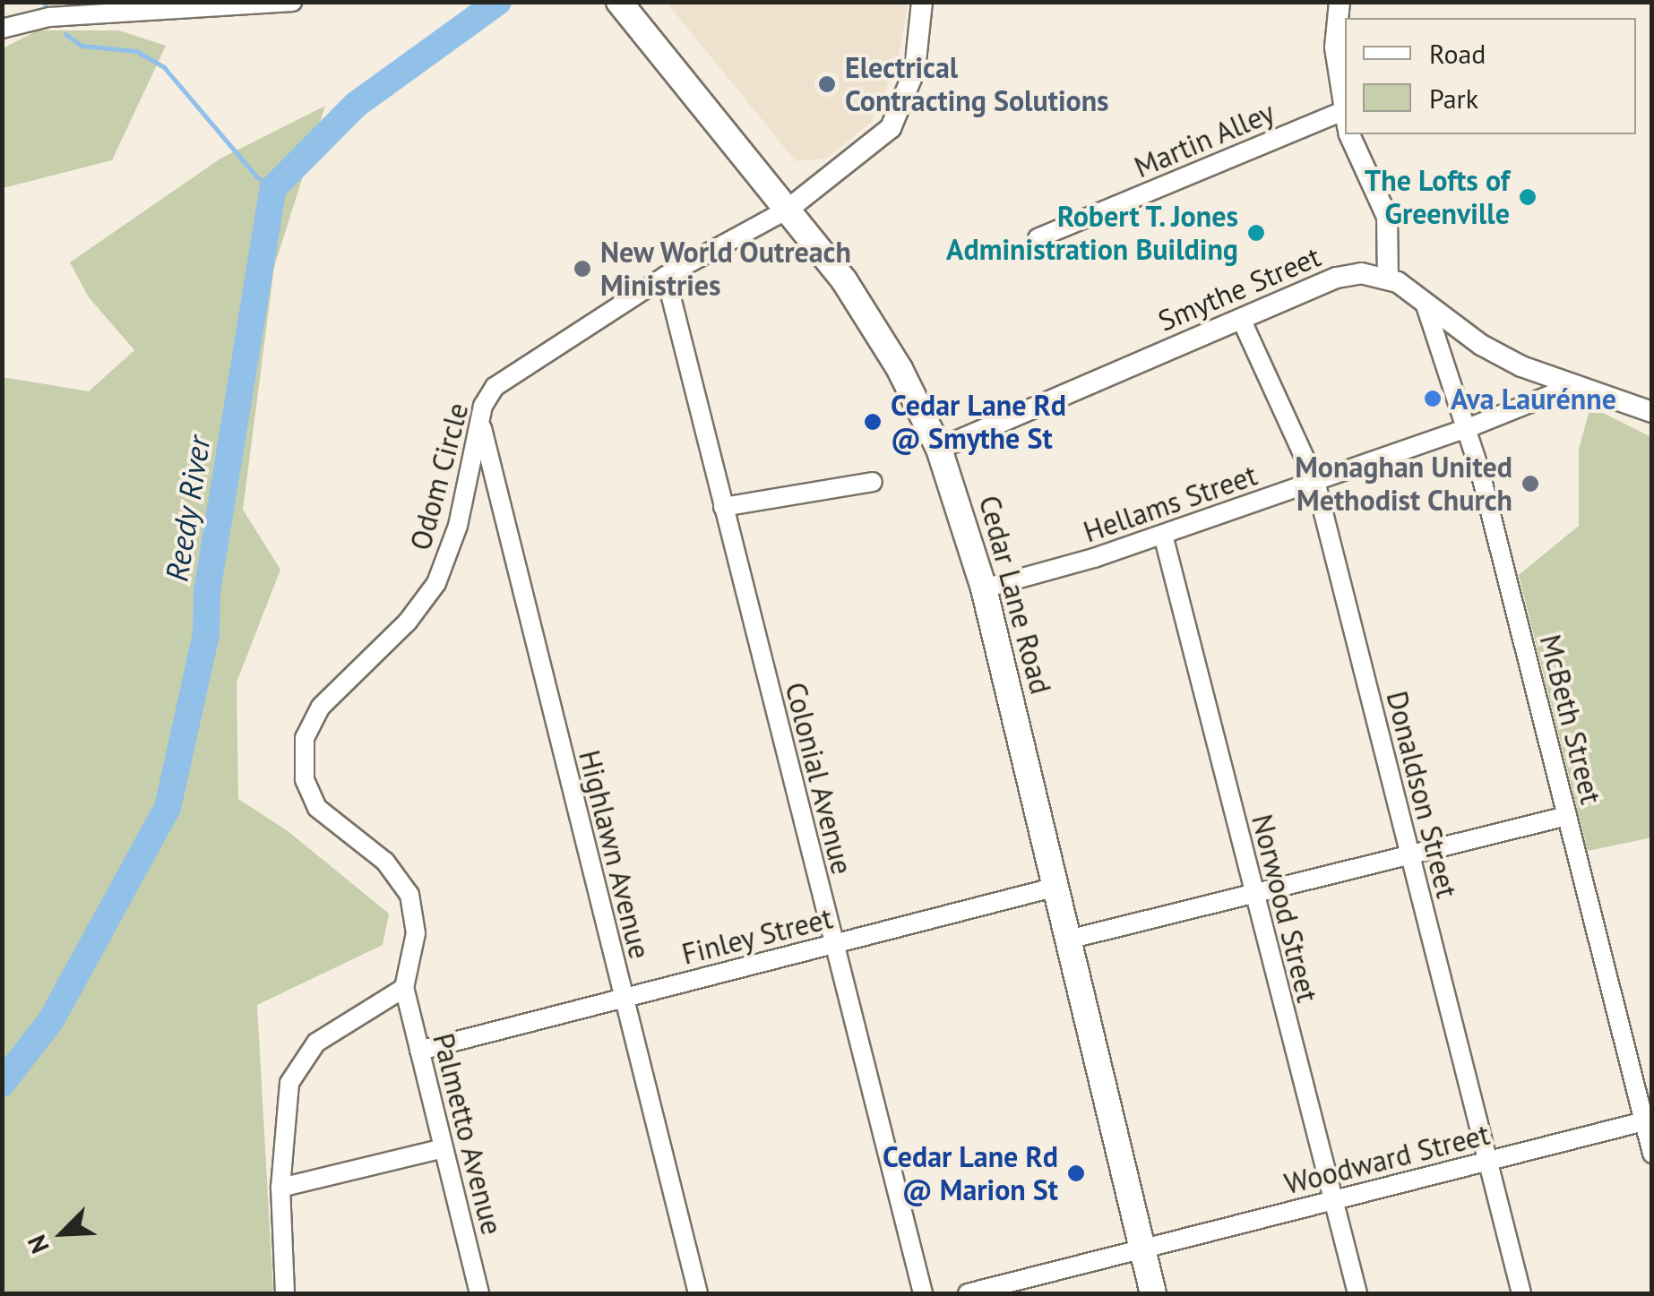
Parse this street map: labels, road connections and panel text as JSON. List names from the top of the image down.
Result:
{
  "streets": {
    "main road": ["Cedar Lane Road"],
    "street": [
      "Martin Alley",
      "Smythe Street",
      "Odom Circle",
      "Hellams Street",
      "McBeth Street",
      "Colonial Avenue",
      "Donaldson Street",
      "Highlawn Avenue",
      "Norwood Street",
      "Finley Street",
      "Palmetto Avenue",
      "Woodward Street"
    ]
  },
  "crossings": [
    ["Smythe Street", "Cedar Lane Road"],
    ["Smythe Street", "Donaldson Street"],
    ["Odom Circle", "Cedar Lane Road"],
    ["Odom Circle", "Colonial Avenue"],
    ["Odom Circle", "Highlawn Avenue"],
    ["Odom Circle", "Palmetto Avenue"],
    ["Hellams Street", "Cedar Lane Road"],
    ["Hellams Street", "McBeth Street"],
    ["Hellams Street", "Donaldson Street"],
    ["Hellams Street", "Norwood Street"],
    ["Cedar Lane Road", "Finley Street"],
    ["Cedar Lane Road", "Woodward Street"],
    ["McBeth Street", "Woodward Street"],
    ["Colonial Avenue", "Finley Street"],
    ["Donaldson Street", "Woodward Street"],
    ["Highlawn Avenue", "Finley Street"],
    ["Norwood Street", "Woodward Street"],
    ["Finley Street", "Palmetto Avenue"]
  ],
  "water": ["Reedy River"],
  "places": [
    "Electrical Contracting Solutions",
    "The Lofts of Greenville",
    "Robert T. Jones Administration Building",
    "New World Outreach Ministries",
    "Ava Laurénne",
    "Cedar Lane Rd @ Smythe St",
    "Monaghan United Methodist Church",
    "Cedar Lane Rd @ Marion St"
  ],
  "legend": ["Road", "Park"],
  "north": "bottom left"
}
